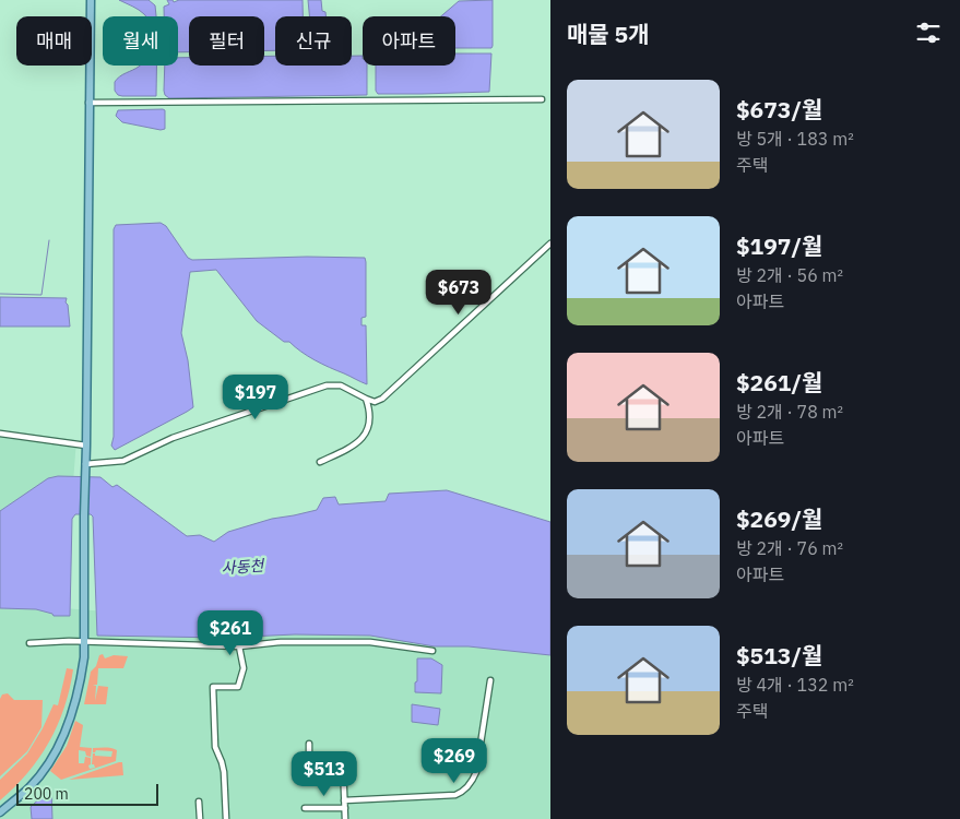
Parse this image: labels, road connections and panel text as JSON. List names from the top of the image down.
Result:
{
  "water": ["사동천"],
  "scale_bar": "200 m",
  "page": {
    "heading": "매물 5개",
    "chip": [
      "매매",
      "월세",
      "필터",
      "신규",
      "아파트"
    ],
    "list": [
      {
        "name": "$673/월",
        "note": "방 5개 · 183 m² · 주택"
      },
      {
        "name": "$197/월",
        "note": "방 2개 · 56 m² · 아파트"
      },
      {
        "name": "$261/월",
        "note": "방 2개 · 78 m² · 아파트"
      },
      {
        "name": "$269/월",
        "note": "방 2개 · 76 m² · 아파트"
      },
      {
        "name": "$513/월",
        "note": "방 4개 · 132 m² · 주택"
      }
    ],
    "price": [
      "$673",
      "$197",
      "$261",
      "$269",
      "$513"
    ],
    "scale": "200 m"
  }
}
